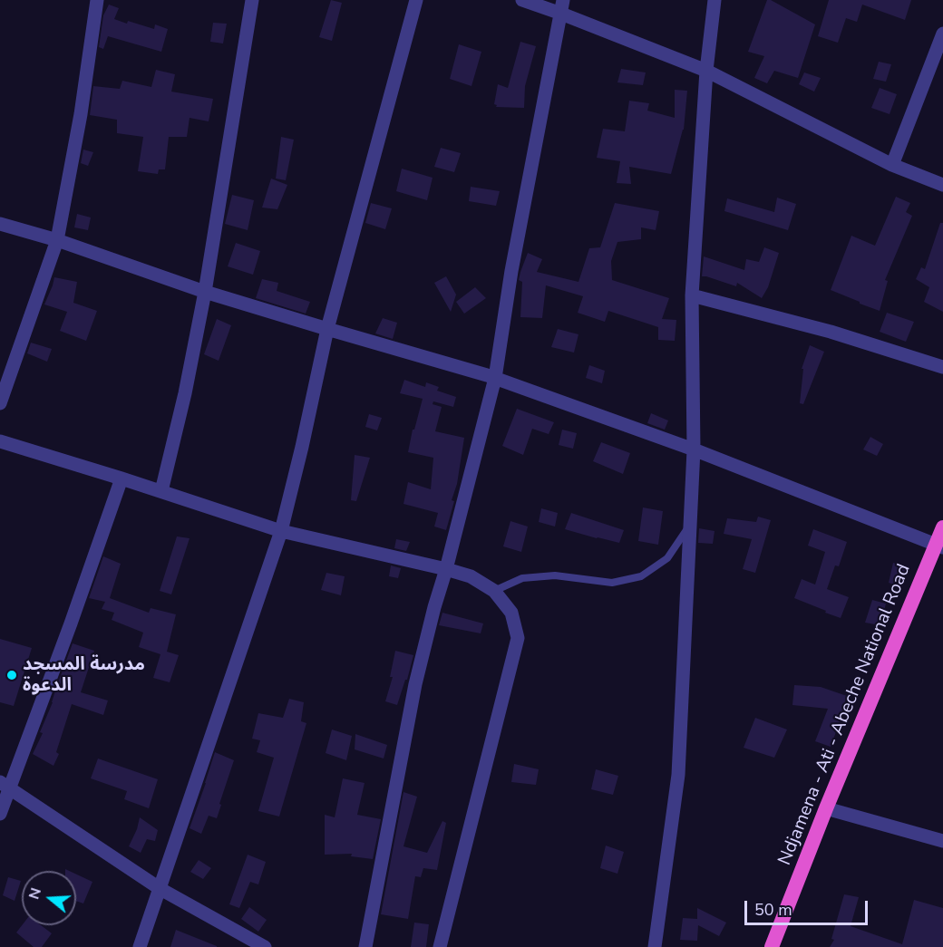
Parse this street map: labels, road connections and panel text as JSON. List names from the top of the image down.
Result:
{
  "streets": {
    "highway": ["Ndjamena - Ati - Abeche National Road"]
  },
  "places": ["مدرسة المسجد الدعوة"],
  "scale_bar": "50 m",
  "north": "left"
}
